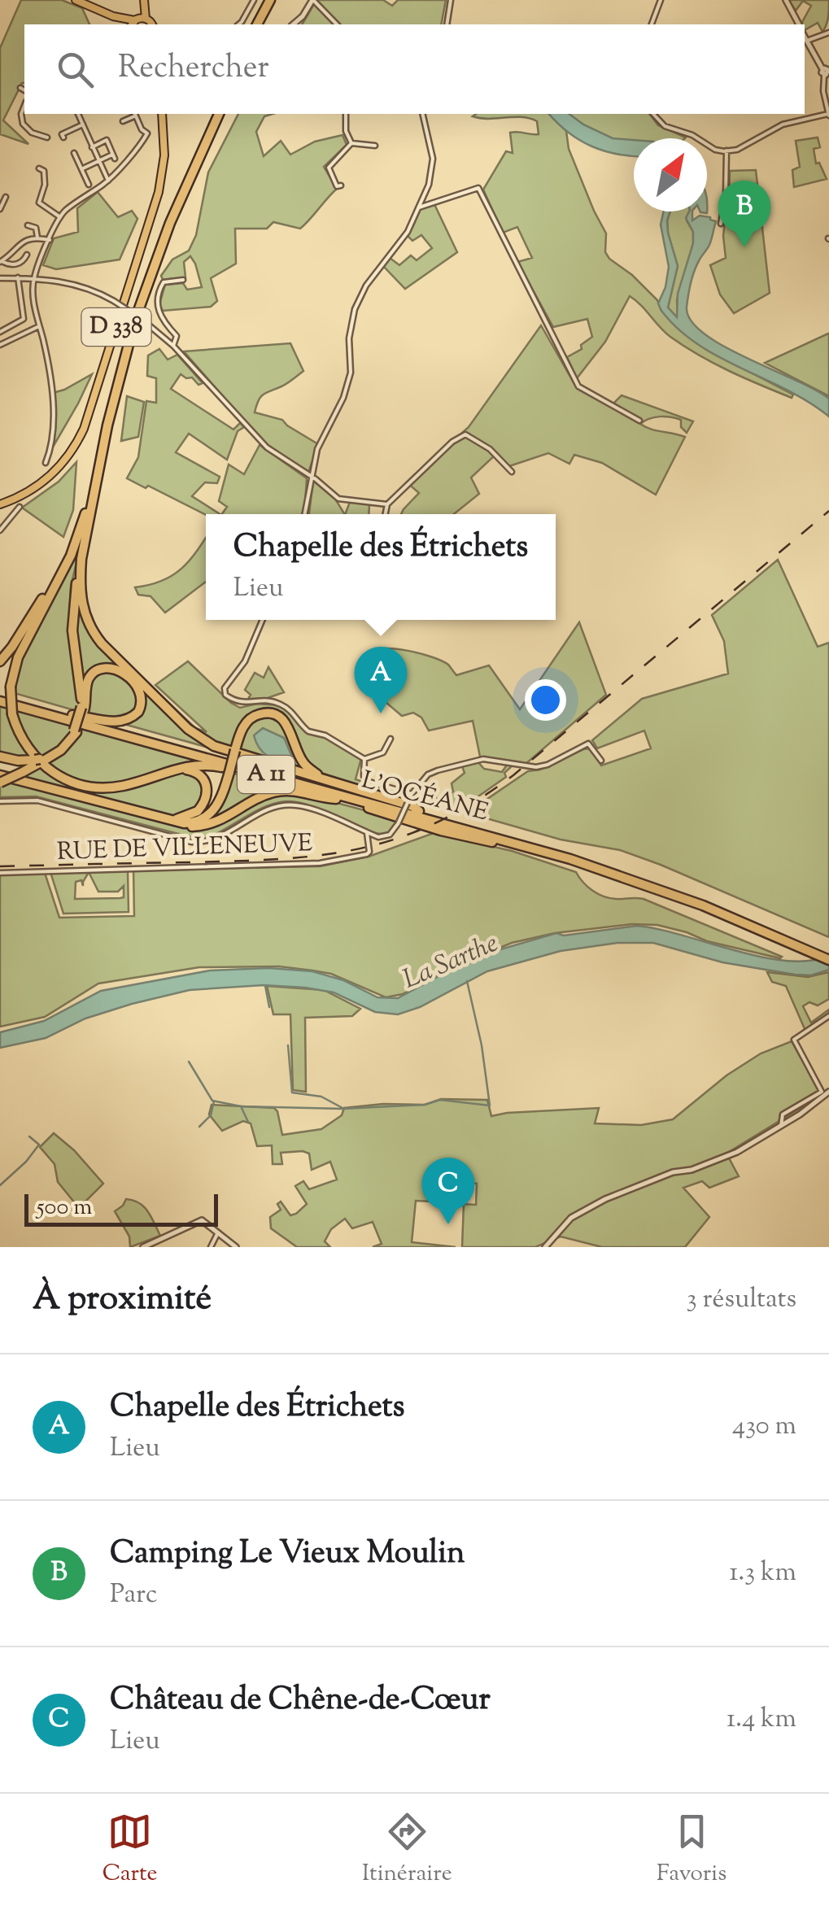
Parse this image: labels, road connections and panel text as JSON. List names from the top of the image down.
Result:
{
  "streets": {
    "highway": ["A 11", "L’OCÉANE"],
    "main road": ["D 338"],
    "street": ["RUE DE VILLENEUVE"]
  },
  "water": ["La Sarthe"],
  "scale_bar": "500 m",
  "north": "top right",
  "page": {
    "search": "Rechercher",
    "pins": ["B", "A", "C"],
    "popup": ["Chapelle des Étrichets", "Lieu"],
    "scale": "500 m",
    "heading": ["À proximité", "3 résultats"],
    "list": [
      {
        "mark": "A",
        "name": "Chapelle des Étrichets",
        "note": "Lieu",
        "value": "430 m"
      },
      {
        "mark": "B",
        "name": "Camping Le Vieux Moulin",
        "note": "Parc",
        "value": "1.3 km"
      },
      {
        "mark": "C",
        "name": "Château de Chêne-de-Cœur",
        "note": "Lieu",
        "value": "1.4 km"
      }
    ],
    "nav": ["Carte", "Itinéraire", "Favoris"]
  }
}
